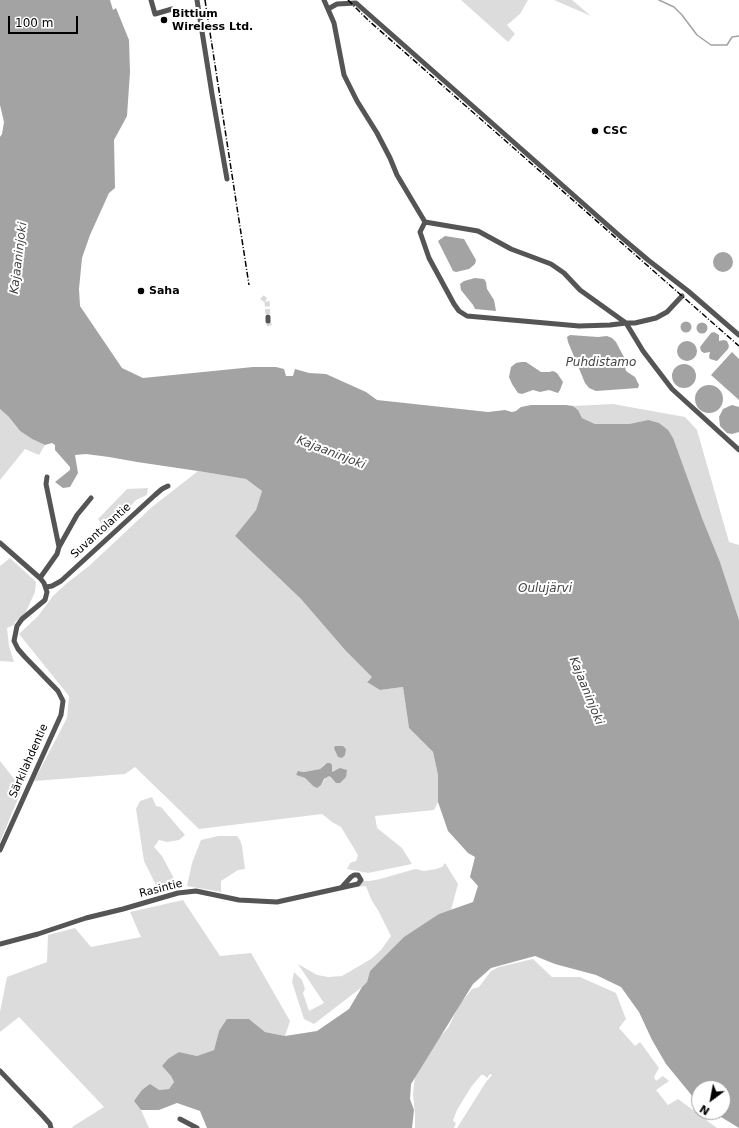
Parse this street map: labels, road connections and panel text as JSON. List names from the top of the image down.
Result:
{
  "streets": {
    "street": ["Suvantolantie", "Särkilahdentie", "Rasintie"]
  },
  "crossings": [
    ["Suvantolantie", "Särkilahdentie"]
  ],
  "water": ["Kajaaninjoki", "Puhdistamo", "Oulujärvi"],
  "places": ["Bittium Wireless Ltd.", "CSC", "Saha"],
  "scale_bar": "100 m",
  "north": "bottom left"
}
